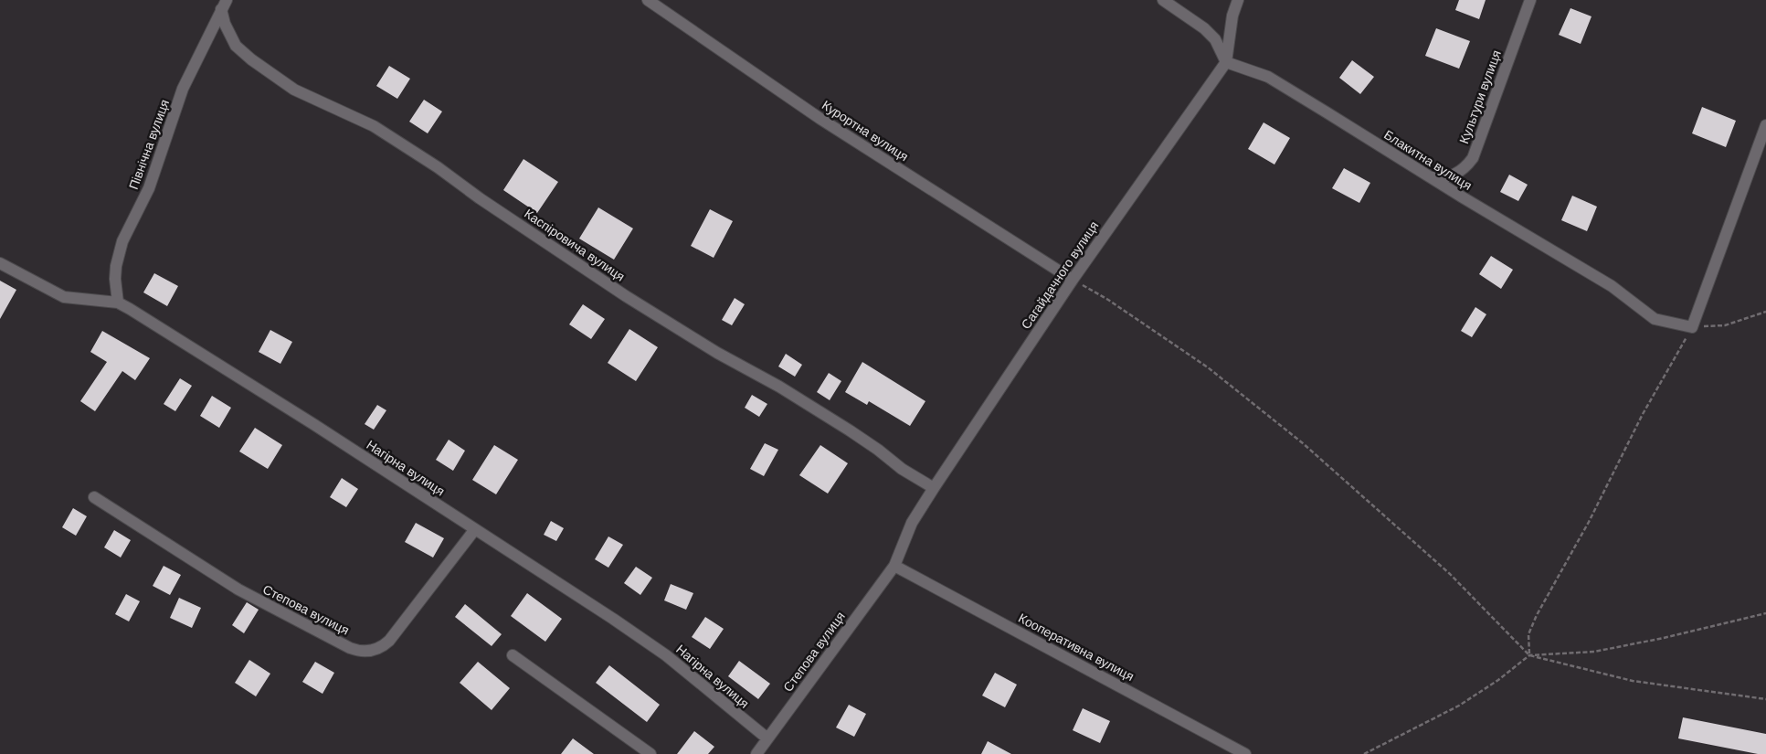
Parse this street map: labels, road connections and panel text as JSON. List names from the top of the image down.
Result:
{
  "streets": {
    "street": [
      "Культури вулиця",
      "Курортна вулиця",
      "Північна вулиця",
      "Блакитна вулиця",
      "Каспіровича вулиця",
      "Сагайдачного вулиця",
      "Нагірна вулиця",
      "Степова вулиця",
      "Кооперативна вулиця"
    ]
  },
  "crossings": [
    ["Культури вулиця", "Блакитна вулиця"],
    ["Курортна вулиця", "Сагайдачного вулиця"],
    ["Північна вулиця", "Каспіровича вулиця"],
    ["Північна вулиця", "Нагірна вулиця"],
    ["Блакитна вулиця", "Сагайдачного вулиця"],
    ["Каспіровича вулиця", "Сагайдачного вулиця"],
    ["Сагайдачного вулиця", "Степова вулиця"],
    ["Сагайдачного вулиця", "Кооперативна вулиця"],
    ["Нагірна вулиця", "Степова вулиця"],
    ["Степова вулиця", "Кооперативна вулиця"]
  ]
}
